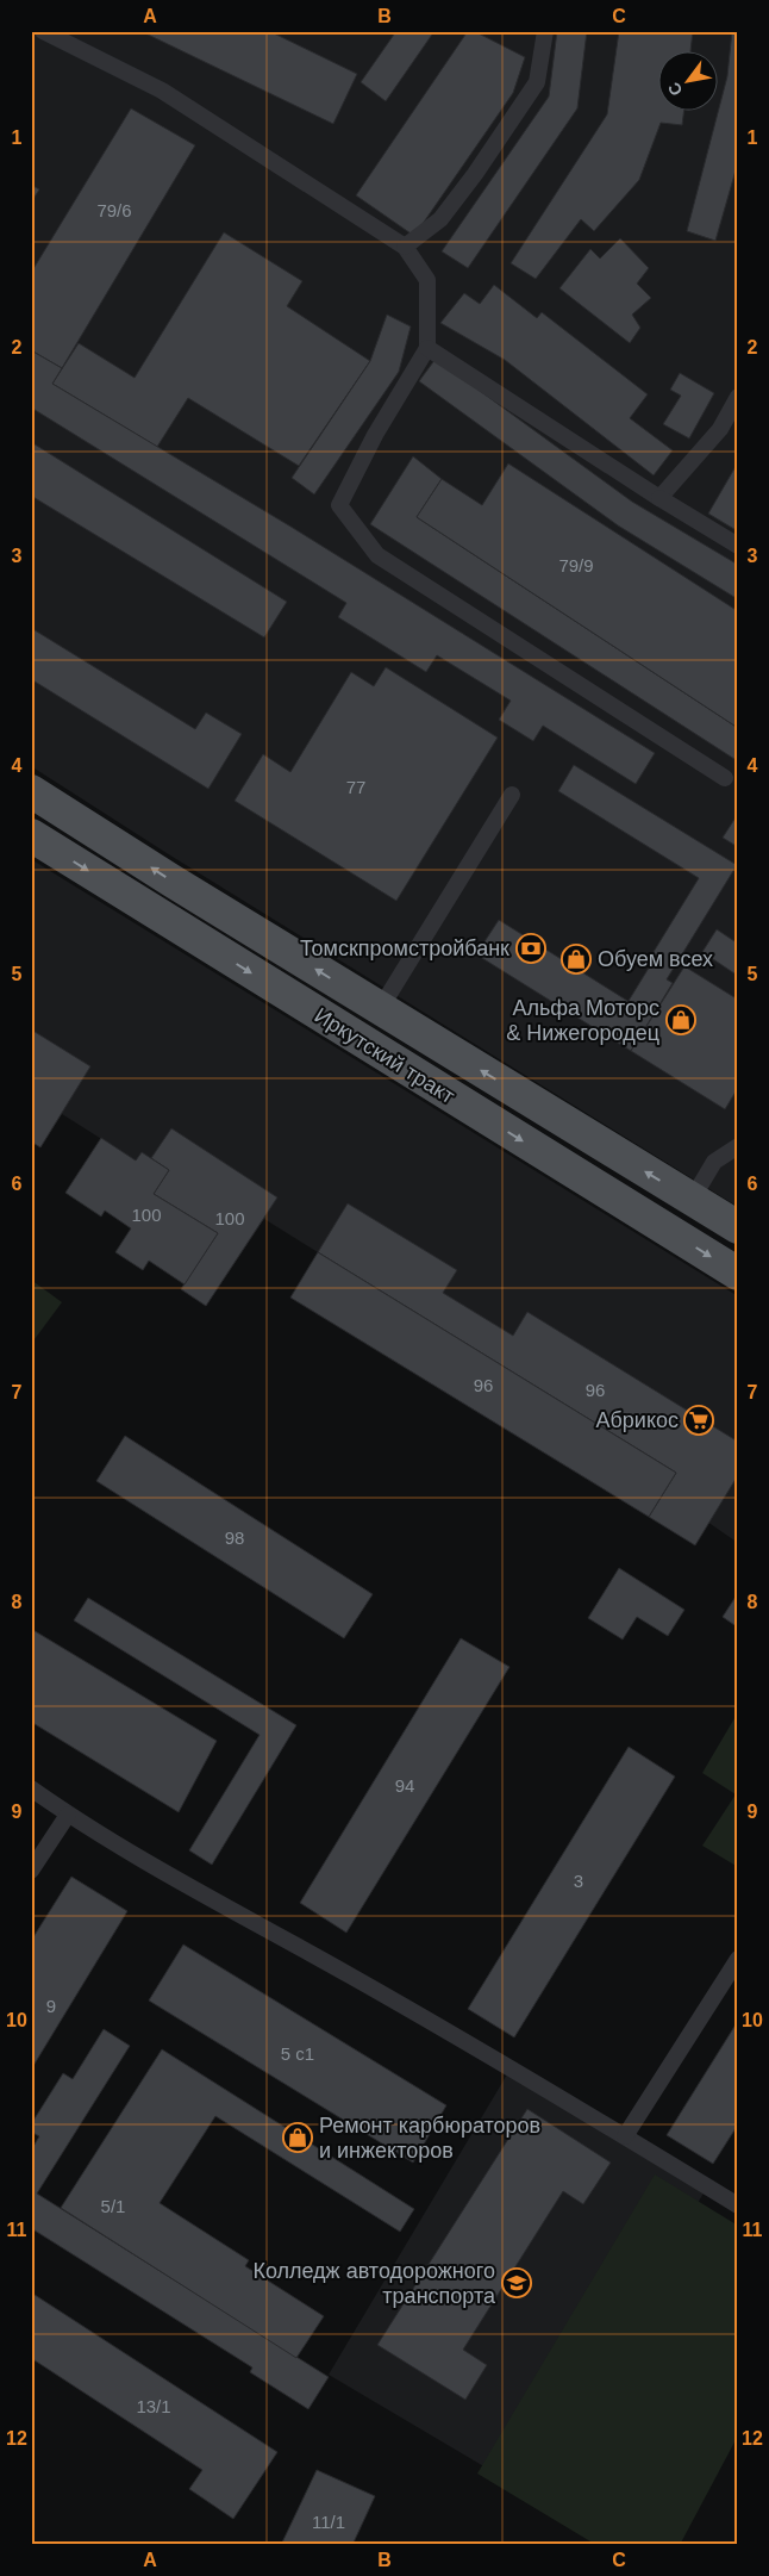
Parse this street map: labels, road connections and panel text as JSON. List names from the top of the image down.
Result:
{
  "streets": {
    "main road": ["Иркутский тракт"]
  },
  "places": {
    "bank": ["Томскпромстройбанк"],
    "shop": ["Обуем всех", "Альфа Моторс & Нижегородец", "Ремонт карбюраторов и инжекторов"],
    "supermarket": ["Абрикос"],
    "school or university": ["Колледж автодорожного транспорта"]
  },
  "house_numbers": [
    "79/6",
    "79/9",
    "77",
    "100",
    "100",
    "96",
    "96",
    "98",
    "94",
    "3",
    "9",
    "5 с1",
    "5/1",
    "13/1",
    "11/1"
  ],
  "north": "bottom left",
  "grid": {
    "columns": ["A", "B", "C"],
    "rows": [
      "1",
      "2",
      "3",
      "4",
      "5",
      "6",
      "7",
      "8",
      "9",
      "10",
      "11",
      "12"
    ]
  }
}
